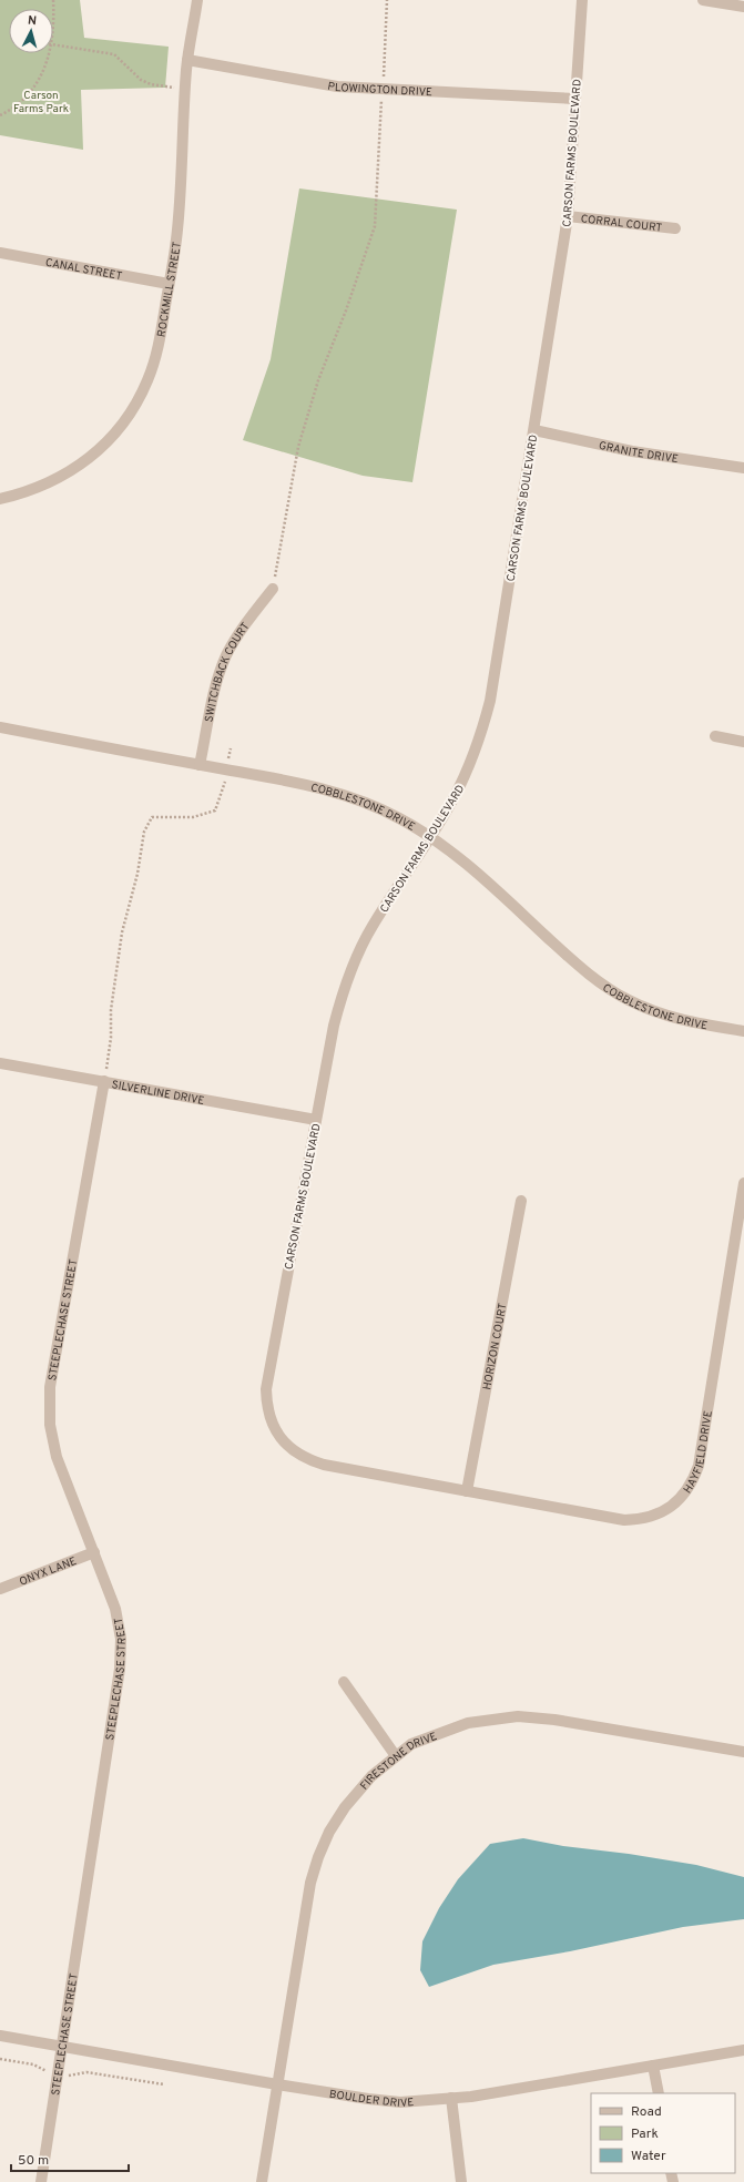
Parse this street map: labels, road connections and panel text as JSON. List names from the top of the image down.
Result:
{
  "streets": {
    "street": [
      "PLOWINGTON DRIVE",
      "CARSON FARMS BOULEVARD",
      "CORRAL COURT",
      "CANAL STREET",
      "ROCKMILL STREET",
      "GRANITE DRIVE",
      "SWITCHBACK COURT",
      "COBBLESTONE DRIVE",
      "SILVERLINE DRIVE",
      "STEEPLECHASE STREET",
      "HORIZON COURT",
      "HAYFIELD DRIVE",
      "ONYX LANE",
      "FIRESTONE DRIVE",
      "BOULDER DRIVE"
    ]
  },
  "crossings": [
    ["PLOWINGTON DRIVE", "CARSON FARMS BOULEVARD"],
    ["PLOWINGTON DRIVE", "ROCKMILL STREET"],
    ["CARSON FARMS BOULEVARD", "CORRAL COURT"],
    ["CARSON FARMS BOULEVARD", "GRANITE DRIVE"],
    ["CARSON FARMS BOULEVARD", "COBBLESTONE DRIVE"],
    ["CARSON FARMS BOULEVARD", "SILVERLINE DRIVE"],
    ["CARSON FARMS BOULEVARD", "HORIZON COURT"],
    ["CARSON FARMS BOULEVARD", "HAYFIELD DRIVE"],
    ["CANAL STREET", "ROCKMILL STREET"],
    ["SWITCHBACK COURT", "COBBLESTONE DRIVE"],
    ["SILVERLINE DRIVE", "STEEPLECHASE STREET"],
    ["STEEPLECHASE STREET", "ONYX LANE"],
    ["STEEPLECHASE STREET", "BOULDER DRIVE"],
    ["HORIZON COURT", "HAYFIELD DRIVE"],
    ["FIRESTONE DRIVE", "BOULDER DRIVE"]
  ],
  "parks": ["Carson Farms Park"],
  "legend": ["Road", "Park", "Water"],
  "scale_bar": "50 m",
  "north": "top"
}
